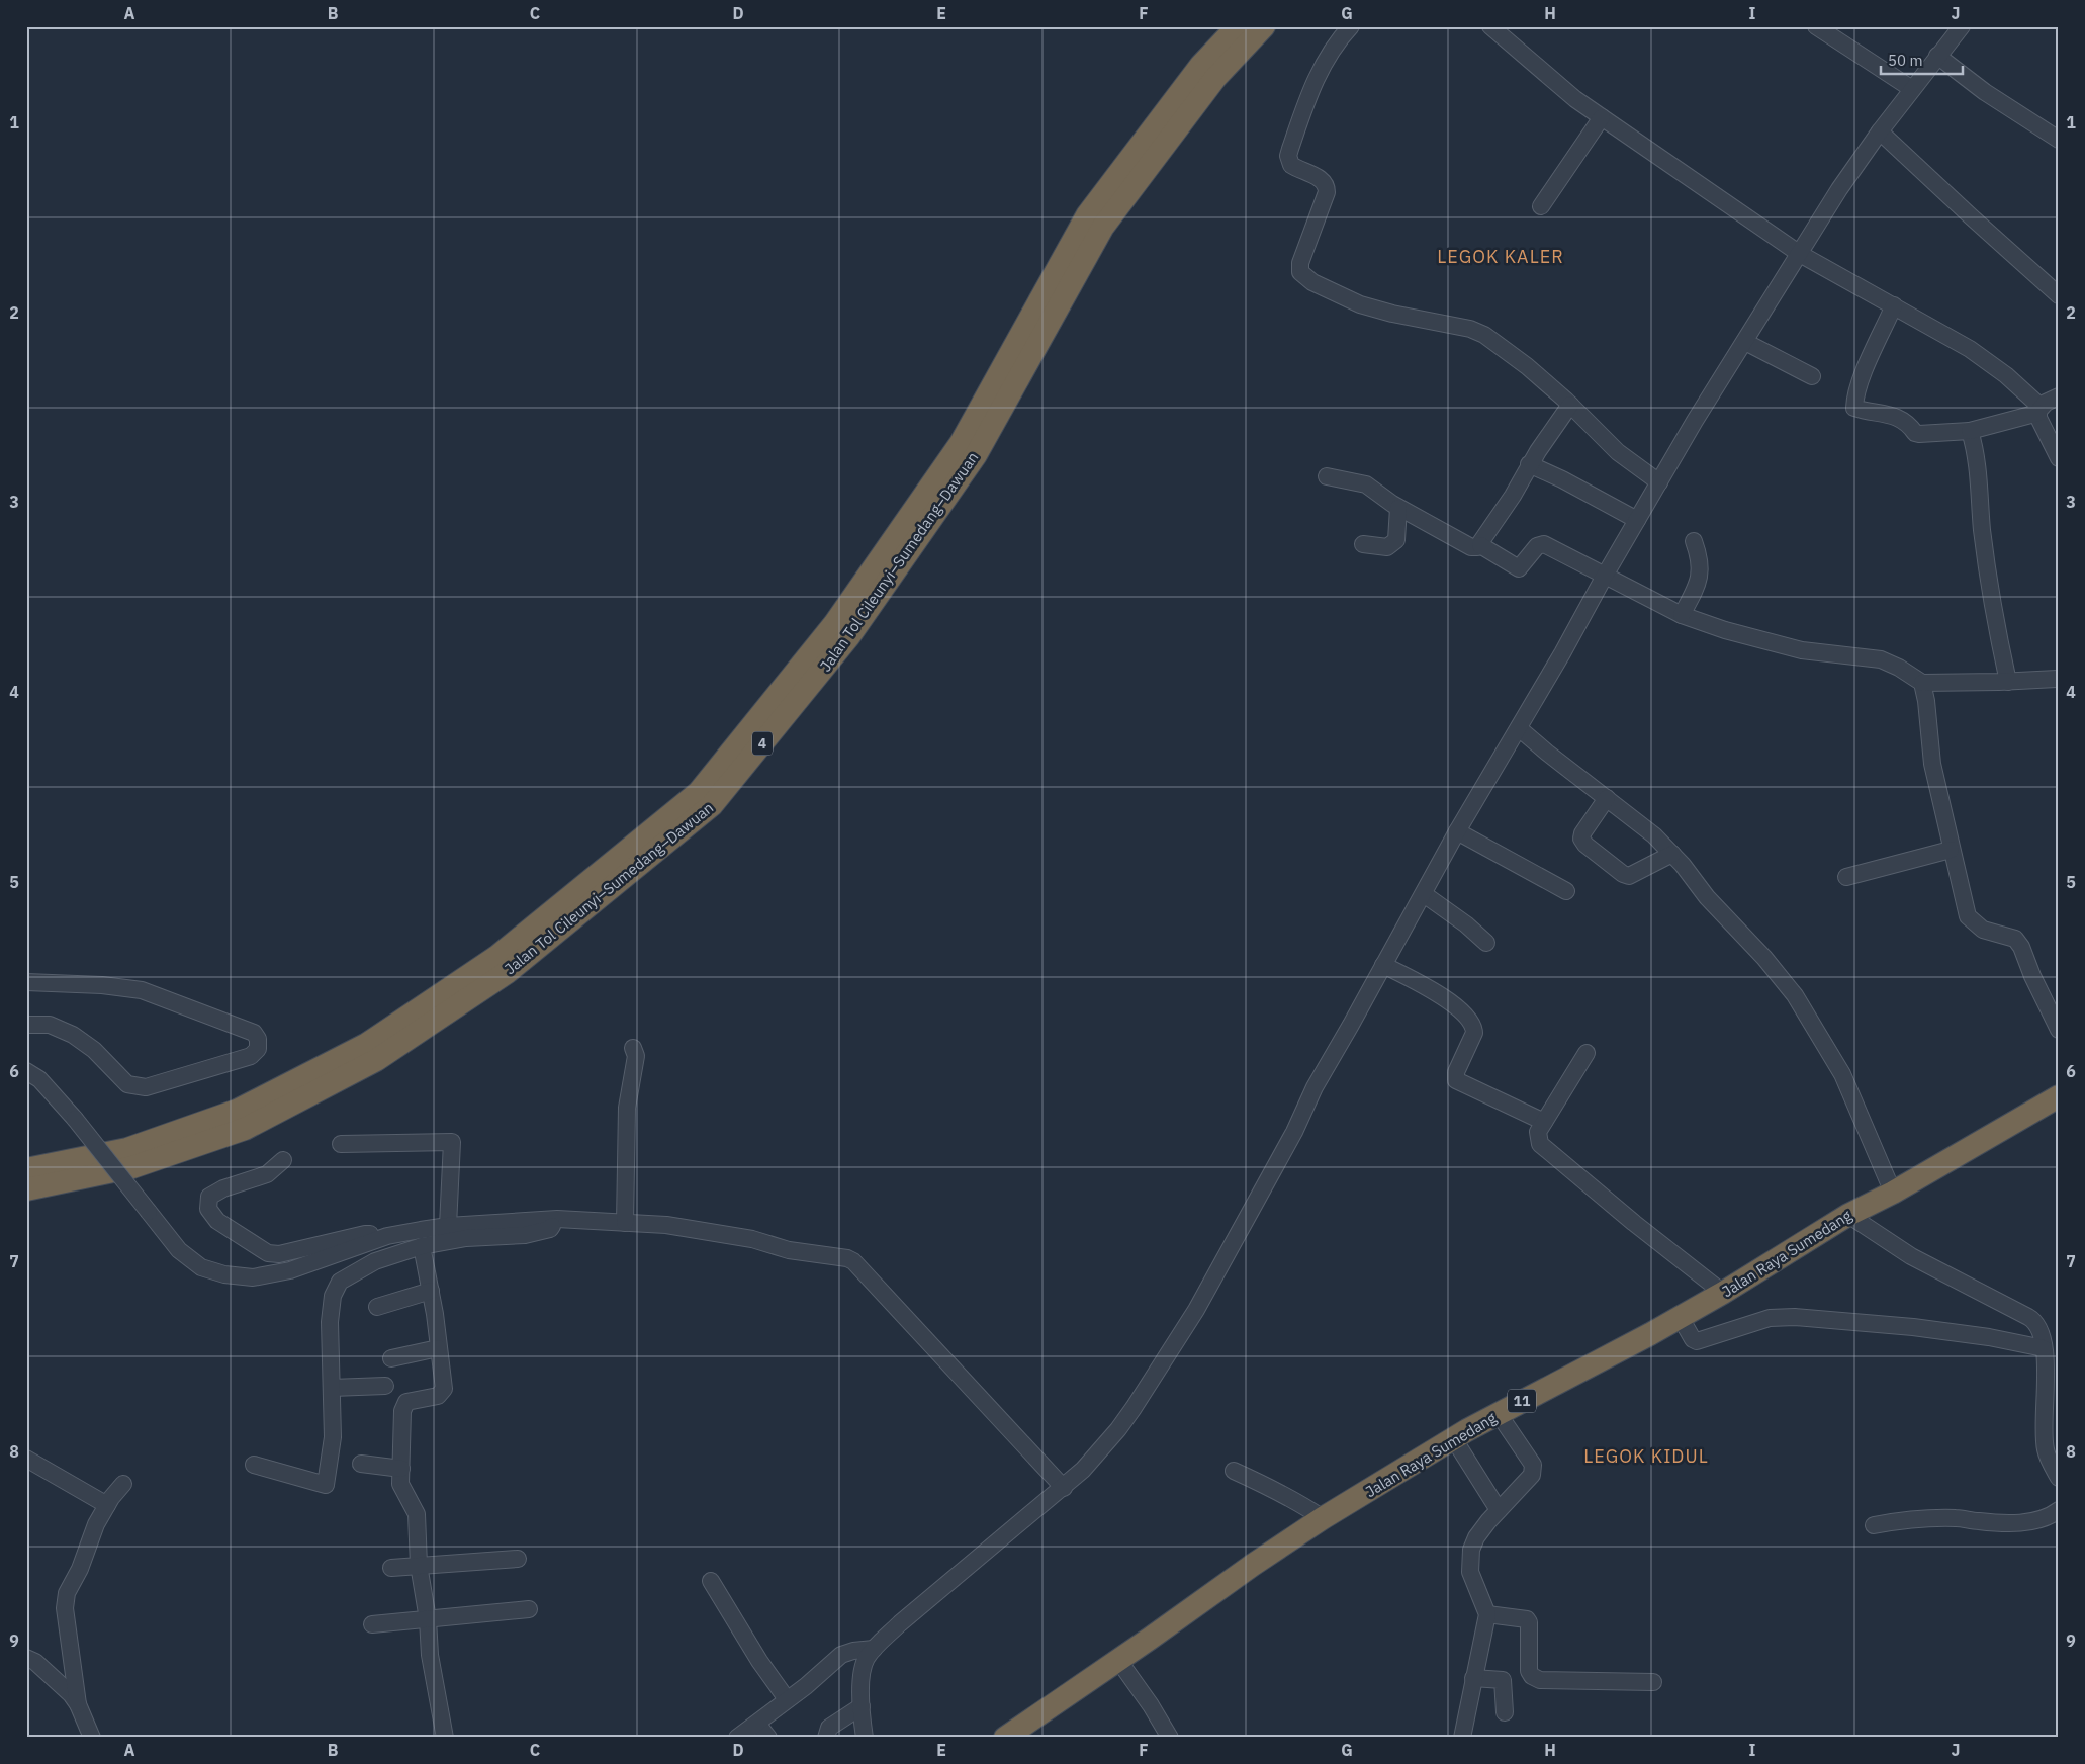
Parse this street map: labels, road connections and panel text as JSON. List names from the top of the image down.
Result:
{
  "streets": {
    "highway": [
      "Jalan Tol Cileunyi–Sumedang–Dawuan",
      "4",
      "Jalan Raya Sumedang",
      "11"
    ]
  },
  "districts": ["LEGOK KALER", "LEGOK KIDUL"],
  "scale_bar": "50 m",
  "grid": {
    "columns": [
      "A",
      "B",
      "C",
      "D",
      "E",
      "F",
      "G",
      "H",
      "I",
      "J"
    ],
    "rows": [
      "1",
      "2",
      "3",
      "4",
      "5",
      "6",
      "7",
      "8",
      "9"
    ]
  }
}
